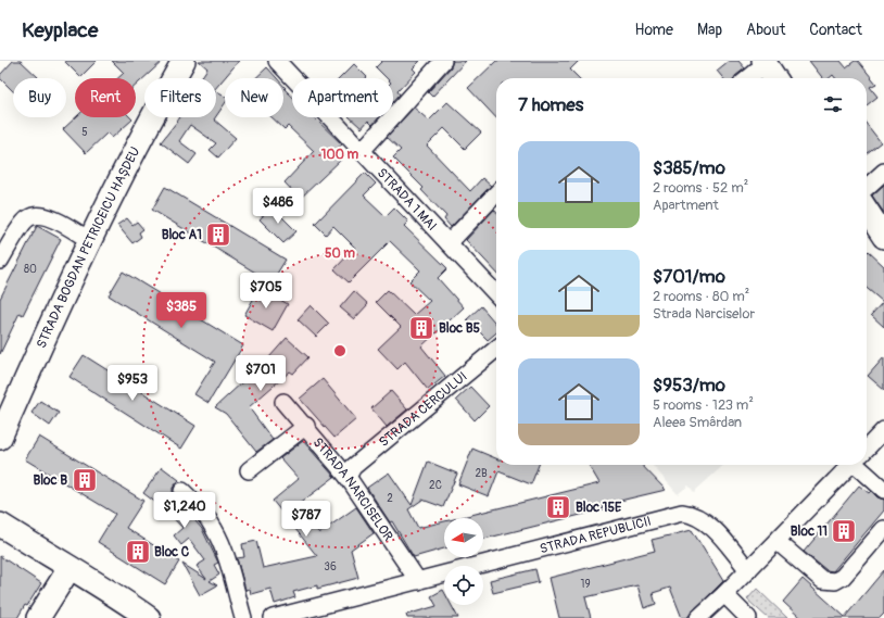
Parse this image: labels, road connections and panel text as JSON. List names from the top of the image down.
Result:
{
  "streets": {
    "street": [
      "STRADA 1 MAI",
      "STRADA BOGDAN PETRICEICU HAȘDEU",
      "STRADA CERCULUI",
      "STRADA NARCISELOR",
      "STRADA REPUBLICII"
    ]
  },
  "crossings": [
    ["STRADA CERCULUI", "STRADA NARCISELOR"],
    ["STRADA NARCISELOR", "STRADA REPUBLICII"]
  ],
  "places": {
    "building": [
      "Bloc A1",
      "Bloc B5",
      "Bloc B",
      "Bloc 15E",
      "Bloc 11",
      "Bloc C"
    ]
  },
  "house_numbers": [
    "5",
    "80",
    "2B",
    "2C",
    "2",
    "36",
    "19"
  ],
  "north": "left",
  "page": {
    "header": "Keyplace",
    "nav": [
      "Home",
      "Map",
      "About",
      "Contact"
    ],
    "chip": [
      "Buy",
      "Rent",
      "Filters",
      "New",
      "Apartment"
    ],
    "heading": "7 homes",
    "list": [
      {
        "name": "$385/mo",
        "note": "2 rooms · 52 m² · Apartment"
      },
      {
        "name": "$701/mo",
        "note": "2 rooms · 80 m² · Strada Narciselor"
      },
      {
        "name": "$953/mo",
        "note": "5 rooms · 123 m² · Aleea Smârdan"
      }
    ],
    "price": [
      "$486",
      "$705",
      "$385",
      "$701",
      "$953",
      "$1,240",
      "$787"
    ]
  },
  "rings": ["100 m", "50 m"]
}
